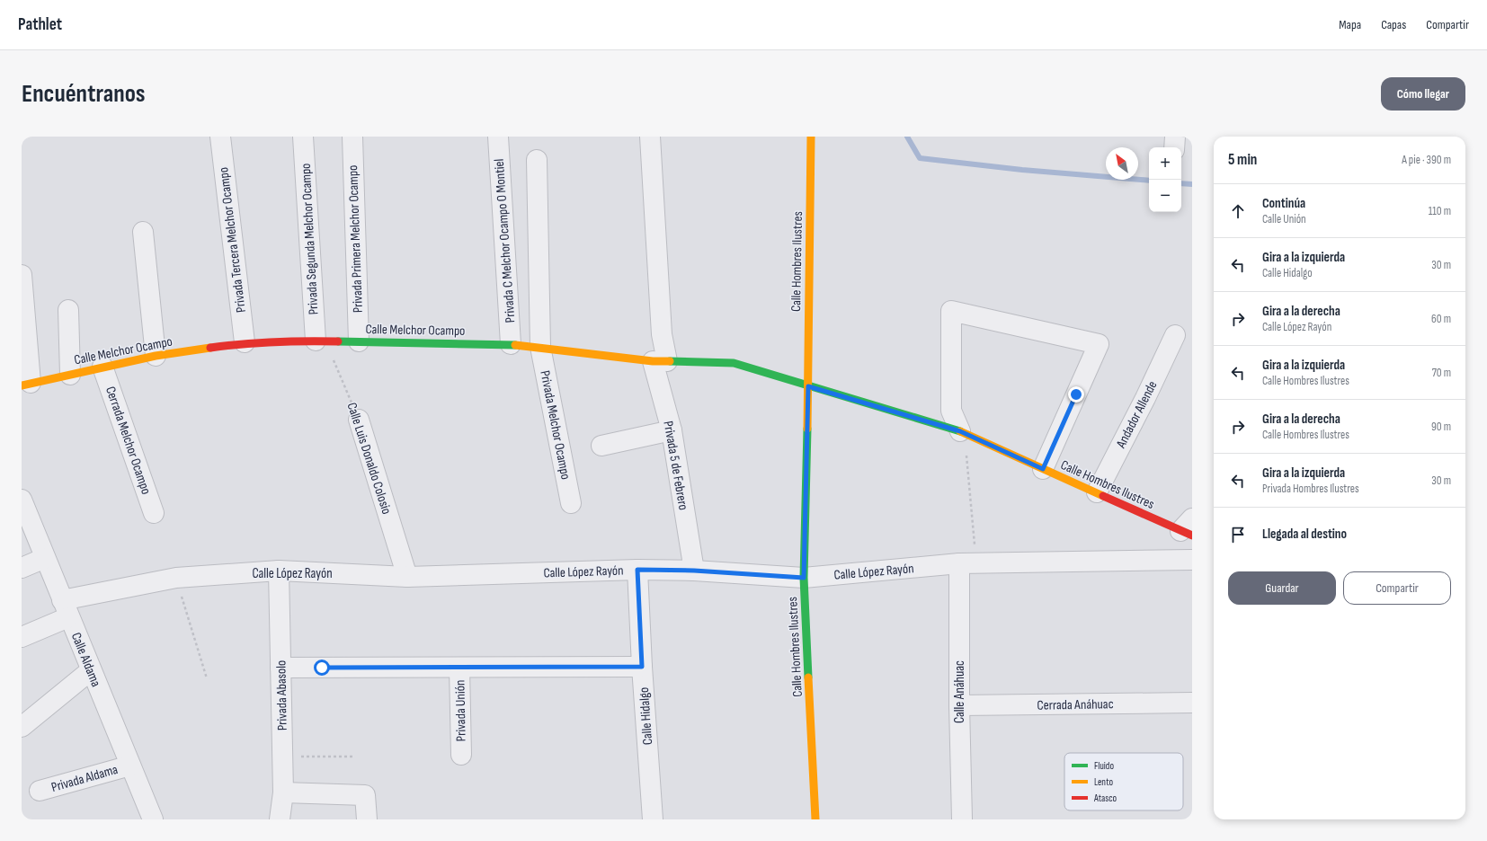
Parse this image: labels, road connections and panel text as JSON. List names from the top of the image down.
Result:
{
  "streets": {
    "street": [
      "Privada Segunda Melchor Ocampo",
      "Privada Primera Melchor Ocampo",
      "Privada Tercera Melchor Ocampo",
      "Privada C Melchor Ocampo O Montiel",
      "Calle Hombres Ilustres",
      "Calle Melchor Ocampo",
      "Andador Allende",
      "Privada Melchor Ocampo",
      "Cerrada Melchor Ocampo",
      "Calle Luis Donaldo Colosio",
      "Privada 5 de Febrero",
      "Calle López Rayón",
      "Calle Aldama",
      "Calle Anáhuac",
      "Privada Abasolo",
      "Cerrada Anáhuac",
      "Privada Unión",
      "Calle Hidalgo",
      "Privada Aldama"
    ]
  },
  "crossings": [
    ["Privada Segunda Melchor Ocampo", "Calle Melchor Ocampo"],
    ["Privada Segunda Melchor Ocampo", "Calle Luis Donaldo Colosio"],
    ["Privada Primera Melchor Ocampo", "Calle Melchor Ocampo"],
    ["Privada Tercera Melchor Ocampo", "Calle Melchor Ocampo"],
    ["Privada C Melchor Ocampo O Montiel", "Calle Melchor Ocampo"],
    ["Calle Hombres Ilustres", "Calle Melchor Ocampo"],
    ["Calle Hombres Ilustres", "Andador Allende"],
    ["Calle Hombres Ilustres", "Calle López Rayón"],
    ["Calle Melchor Ocampo", "Privada Melchor Ocampo"],
    ["Calle Melchor Ocampo", "Cerrada Melchor Ocampo"],
    ["Calle Melchor Ocampo", "Calle Luis Donaldo Colosio"],
    ["Calle Melchor Ocampo", "Privada 5 de Febrero"],
    ["Calle Luis Donaldo Colosio", "Calle López Rayón"],
    ["Privada 5 de Febrero", "Calle López Rayón"],
    ["Calle López Rayón", "Calle Aldama"],
    ["Calle López Rayón", "Calle Anáhuac"],
    ["Calle López Rayón", "Privada Abasolo"],
    ["Calle López Rayón", "Calle Hidalgo"],
    ["Calle Aldama", "Privada Aldama"],
    ["Calle Anáhuac", "Cerrada Anáhuac"]
  ],
  "legend": ["Fluido", "Lento", "Atasco"],
  "north": "top left",
  "page": {
    "header": "Pathlet",
    "nav": ["Mapa", "Capas", "Compartir"],
    "buttons": [
      "Cómo llegar",
      ["Guardar", "Compartir"]
    ],
    "title": "Encuéntranos",
    "heading": ["5 min", "A pie · 390 m"],
    "map_buttons": ["+", "−"],
    "list": [
      ["Continúa", "Calle Unión", "110 m"],
      ["Gira a la izquierda", "Calle Hidalgo", "30 m"],
      ["Gira a la derecha", "Calle López Rayón", "60 m"],
      ["Gira a la izquierda", "Calle Hombres Ilustres", "70 m"],
      ["Gira a la derecha", "Calle Hombres Ilustres", "90 m"],
      ["Gira a la izquierda", "Privada Hombres Ilustres", "30 m"],
      "Llegada al destino"
    ]
  }
}
